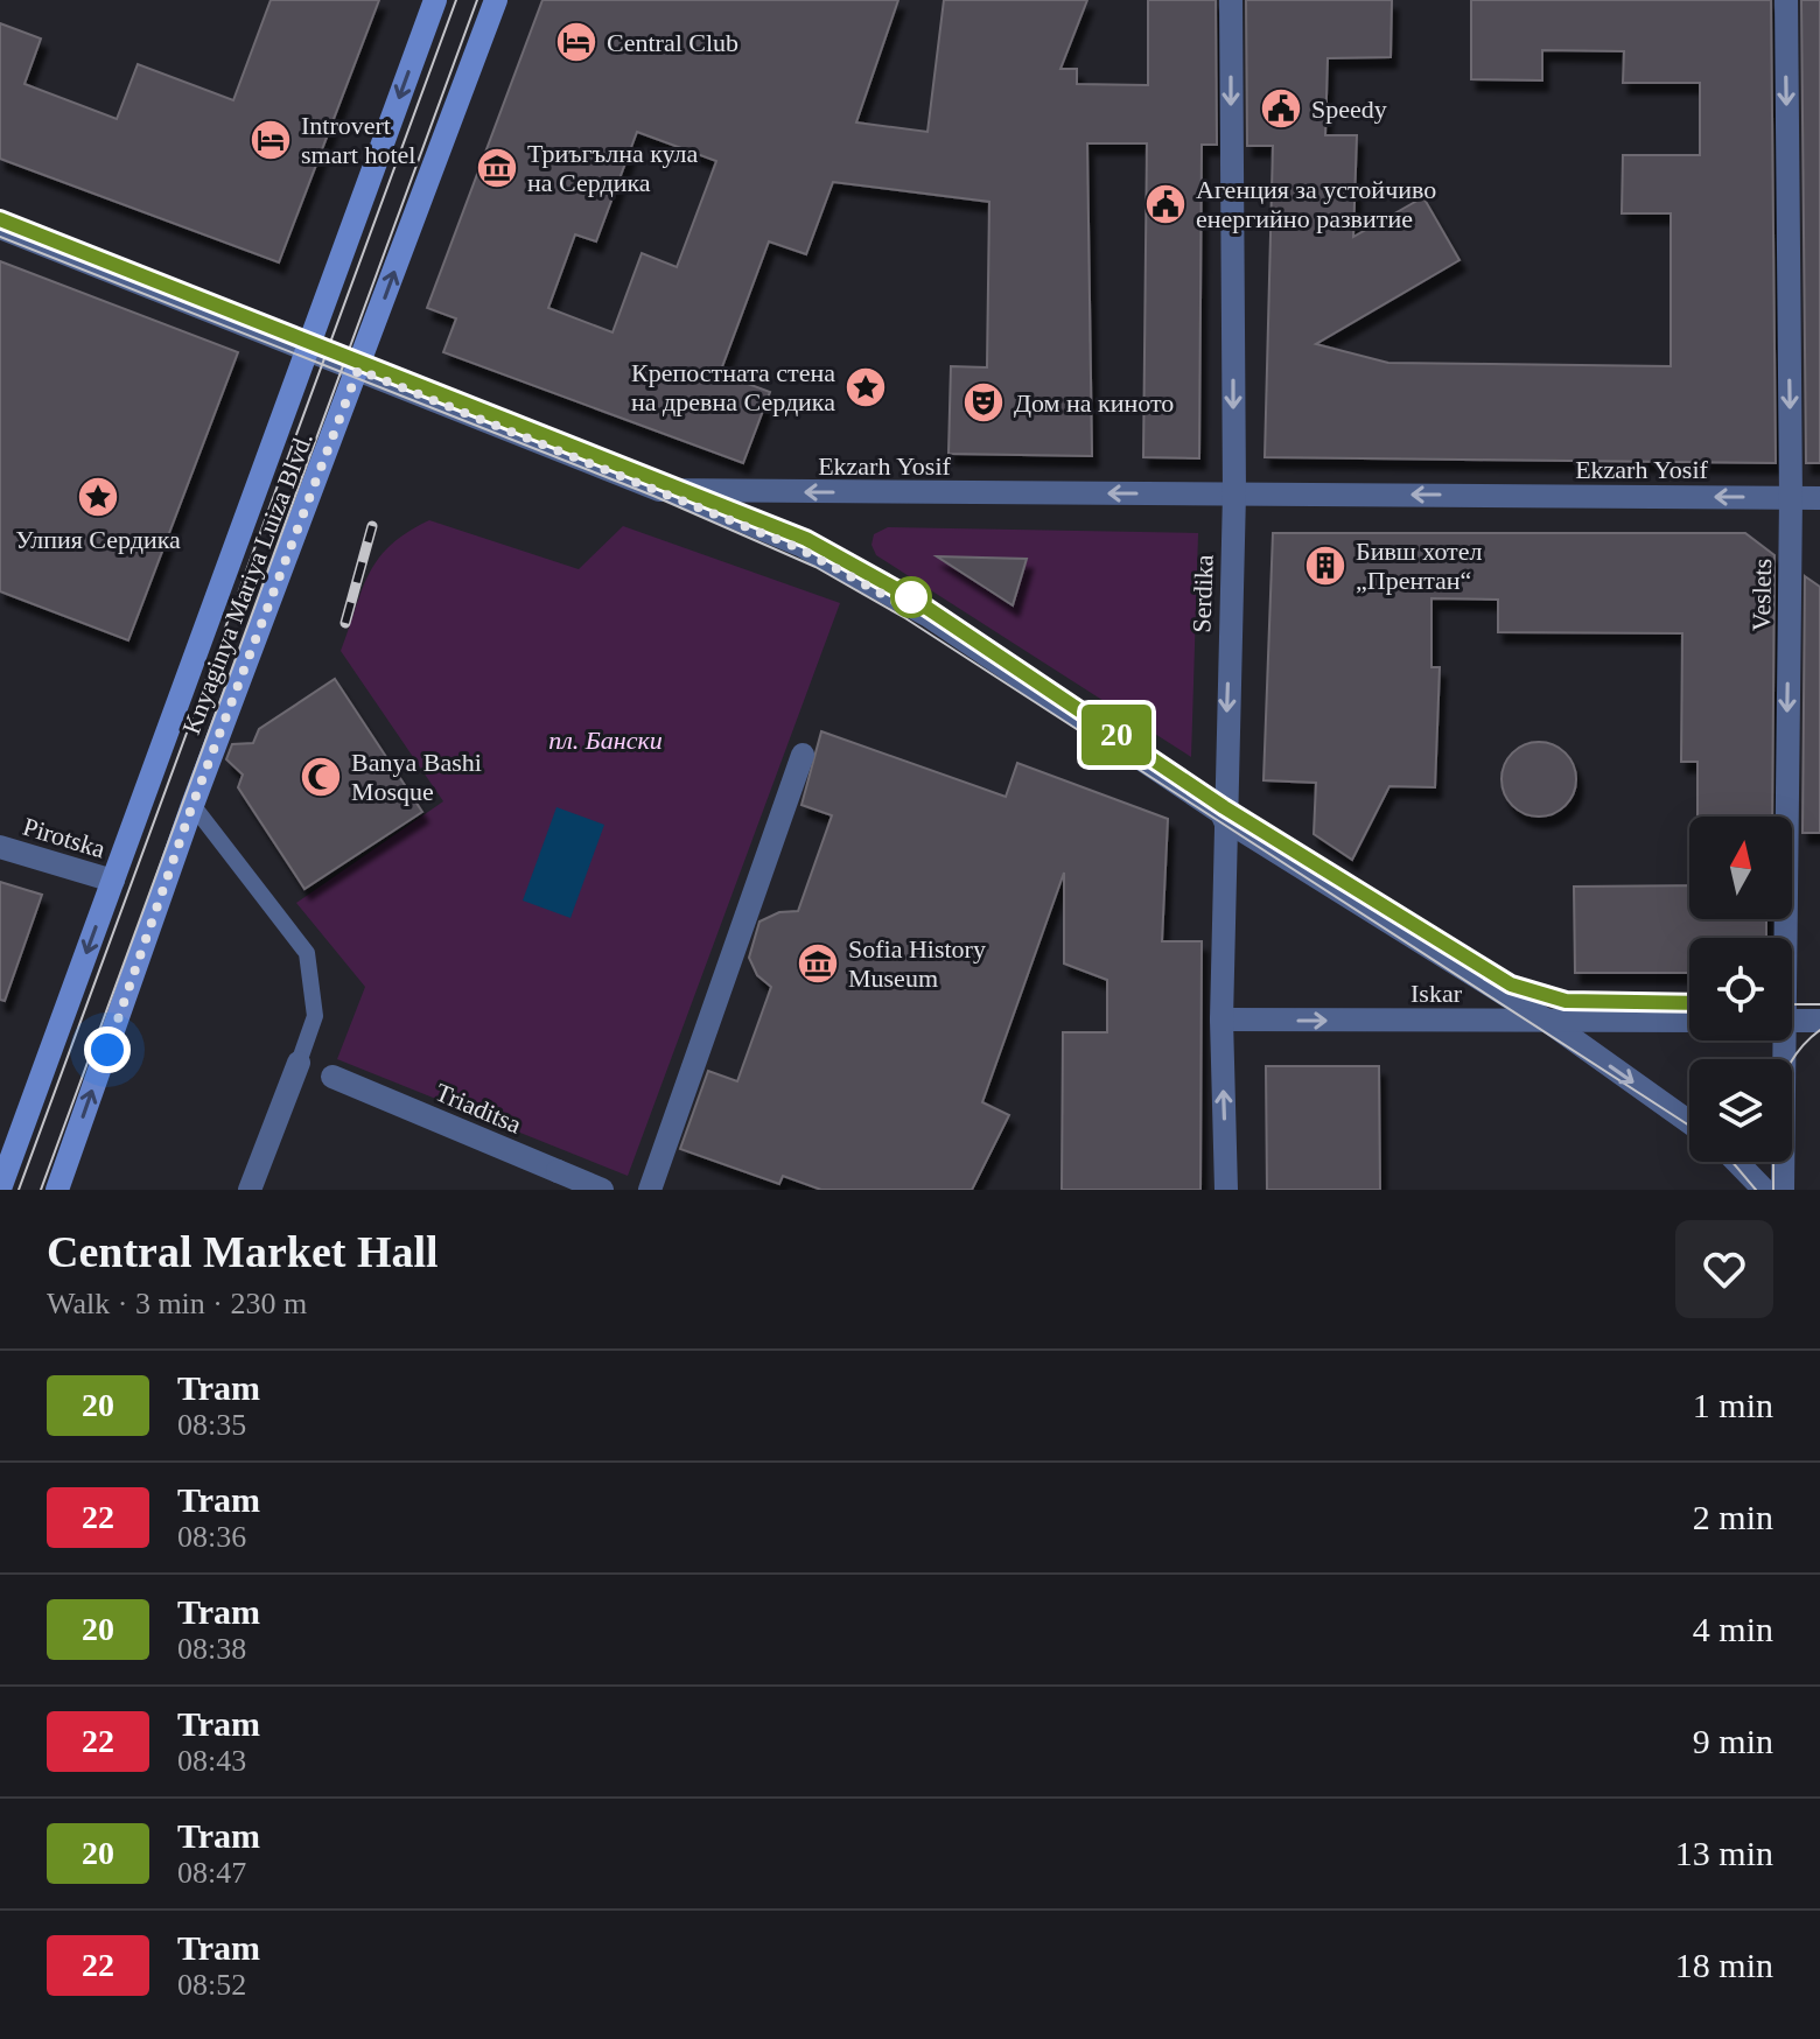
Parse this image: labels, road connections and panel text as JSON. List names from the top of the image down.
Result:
{
  "streets": {
    "main road": ["Knyaginya Mariya Luiza Blvd."],
    "street": [
      "Ekzarh Yosif",
      "Serdika",
      "Veslets",
      "Pirotska",
      "Iskar",
      "Triaditsa"
    ]
  },
  "crossings": [
    ["Ekzarh Yosif", "Knyaginya Mariya Luiza Blvd."],
    ["Ekzarh Yosif", "Serdika"],
    ["Ekzarh Yosif", "Veslets"],
    ["Knyaginya Mariya Luiza Blvd.", "Pirotska"],
    ["Serdika", "Iskar"]
  ],
  "one_way": ["Ekzarh Yosif", "Veslets", "Iskar"],
  "parks": ["пл. Бански"],
  "places": {
    "hotel": ["Central Club", "Introvert smart hotel"],
    "public building": ["Speedy", "Агенция за устойчиво енергийно развитие"],
    "museum": ["Триъгълна кула на Сердика", "Sofia History Museum"],
    "place": ["Крепостната стена на древна Сердика", "Улпия Сердика"],
    "theatre": ["Дом на киното"],
    "building": ["Бивш хотел „Прентан“"],
    "mosque": ["Banya Bashi Mosque"]
  },
  "lines": ["tram line 20"],
  "north": "top",
  "page": {
    "on_map": "20",
    "heading": ["Central Market Hall", "Walk · 3 min · 230 m"],
    "list": [
      {
        "mark": "20",
        "name": "Tram",
        "note": "08:35",
        "value": "1 min"
      },
      {
        "mark": "22",
        "name": "Tram",
        "note": "08:36",
        "value": "2 min"
      },
      {
        "mark": "20",
        "name": "Tram",
        "note": "08:38",
        "value": "4 min"
      },
      {
        "mark": "22",
        "name": "Tram",
        "note": "08:43",
        "value": "9 min"
      },
      {
        "mark": "20",
        "name": "Tram",
        "note": "08:47",
        "value": "13 min"
      },
      {
        "mark": "22",
        "name": "Tram",
        "note": "08:52",
        "value": "18 min"
      }
    ]
  }
}
